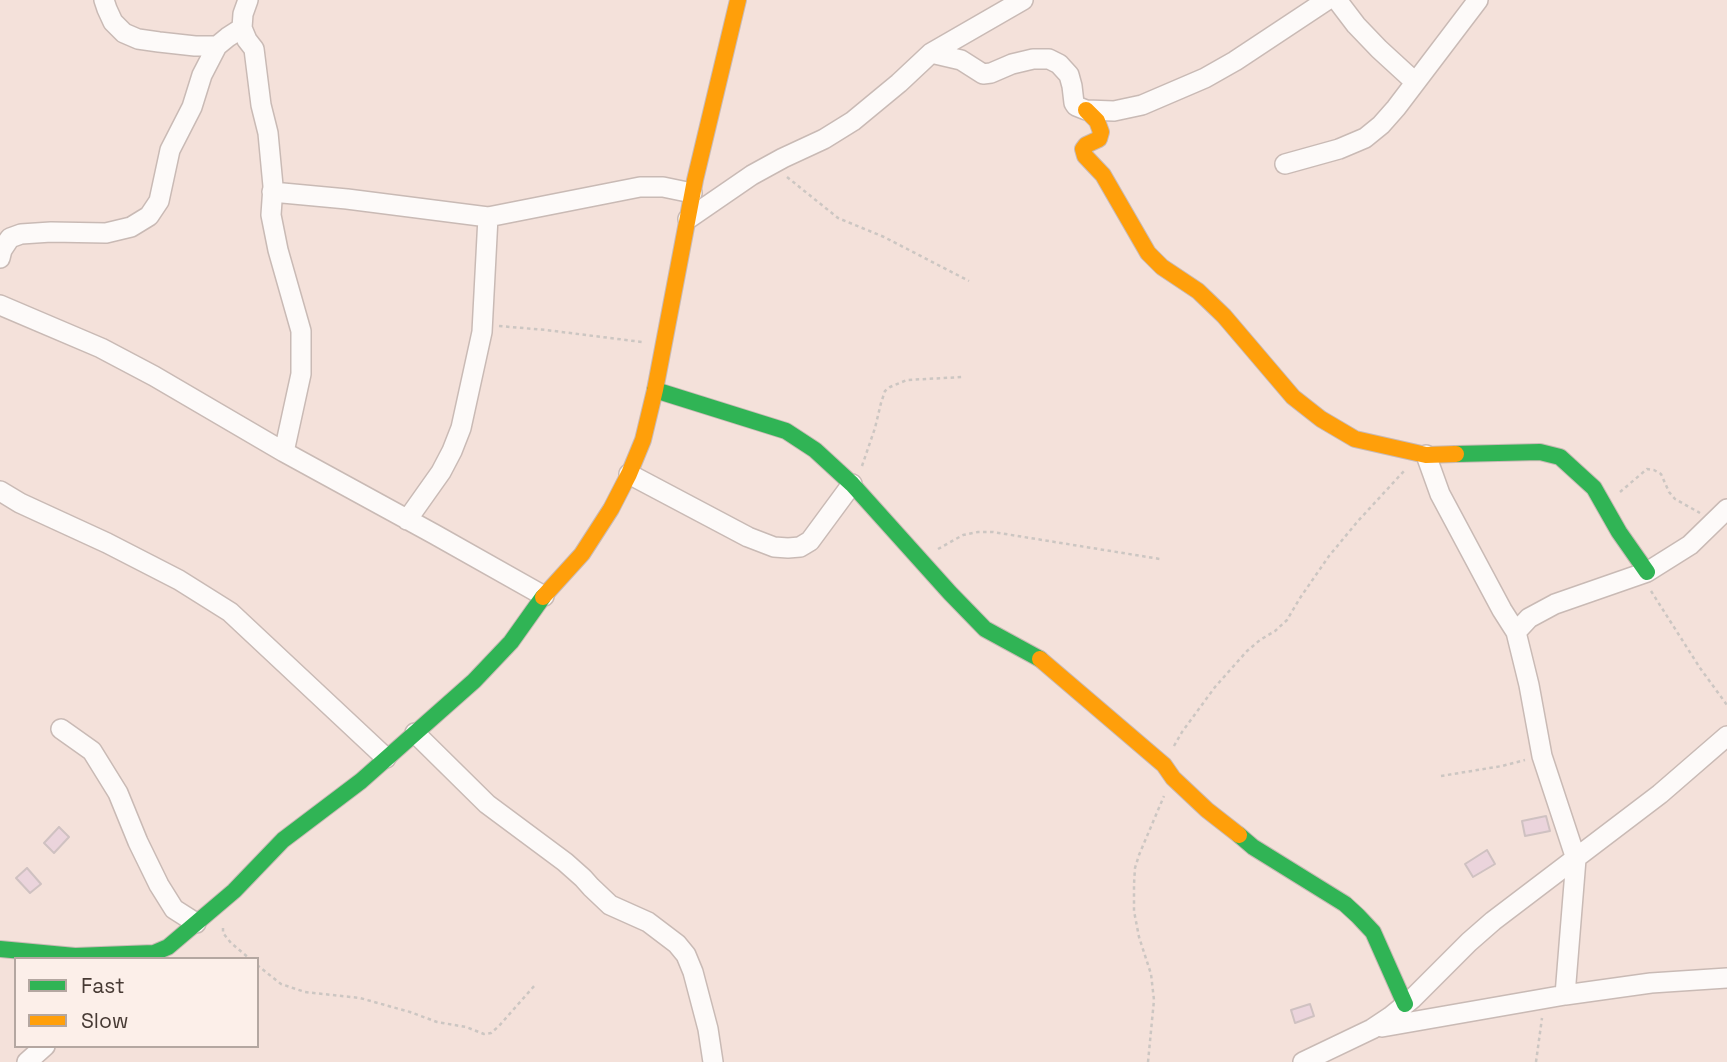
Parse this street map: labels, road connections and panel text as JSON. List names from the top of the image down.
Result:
{
  "legend": ["Fast", "Slow"]
}
